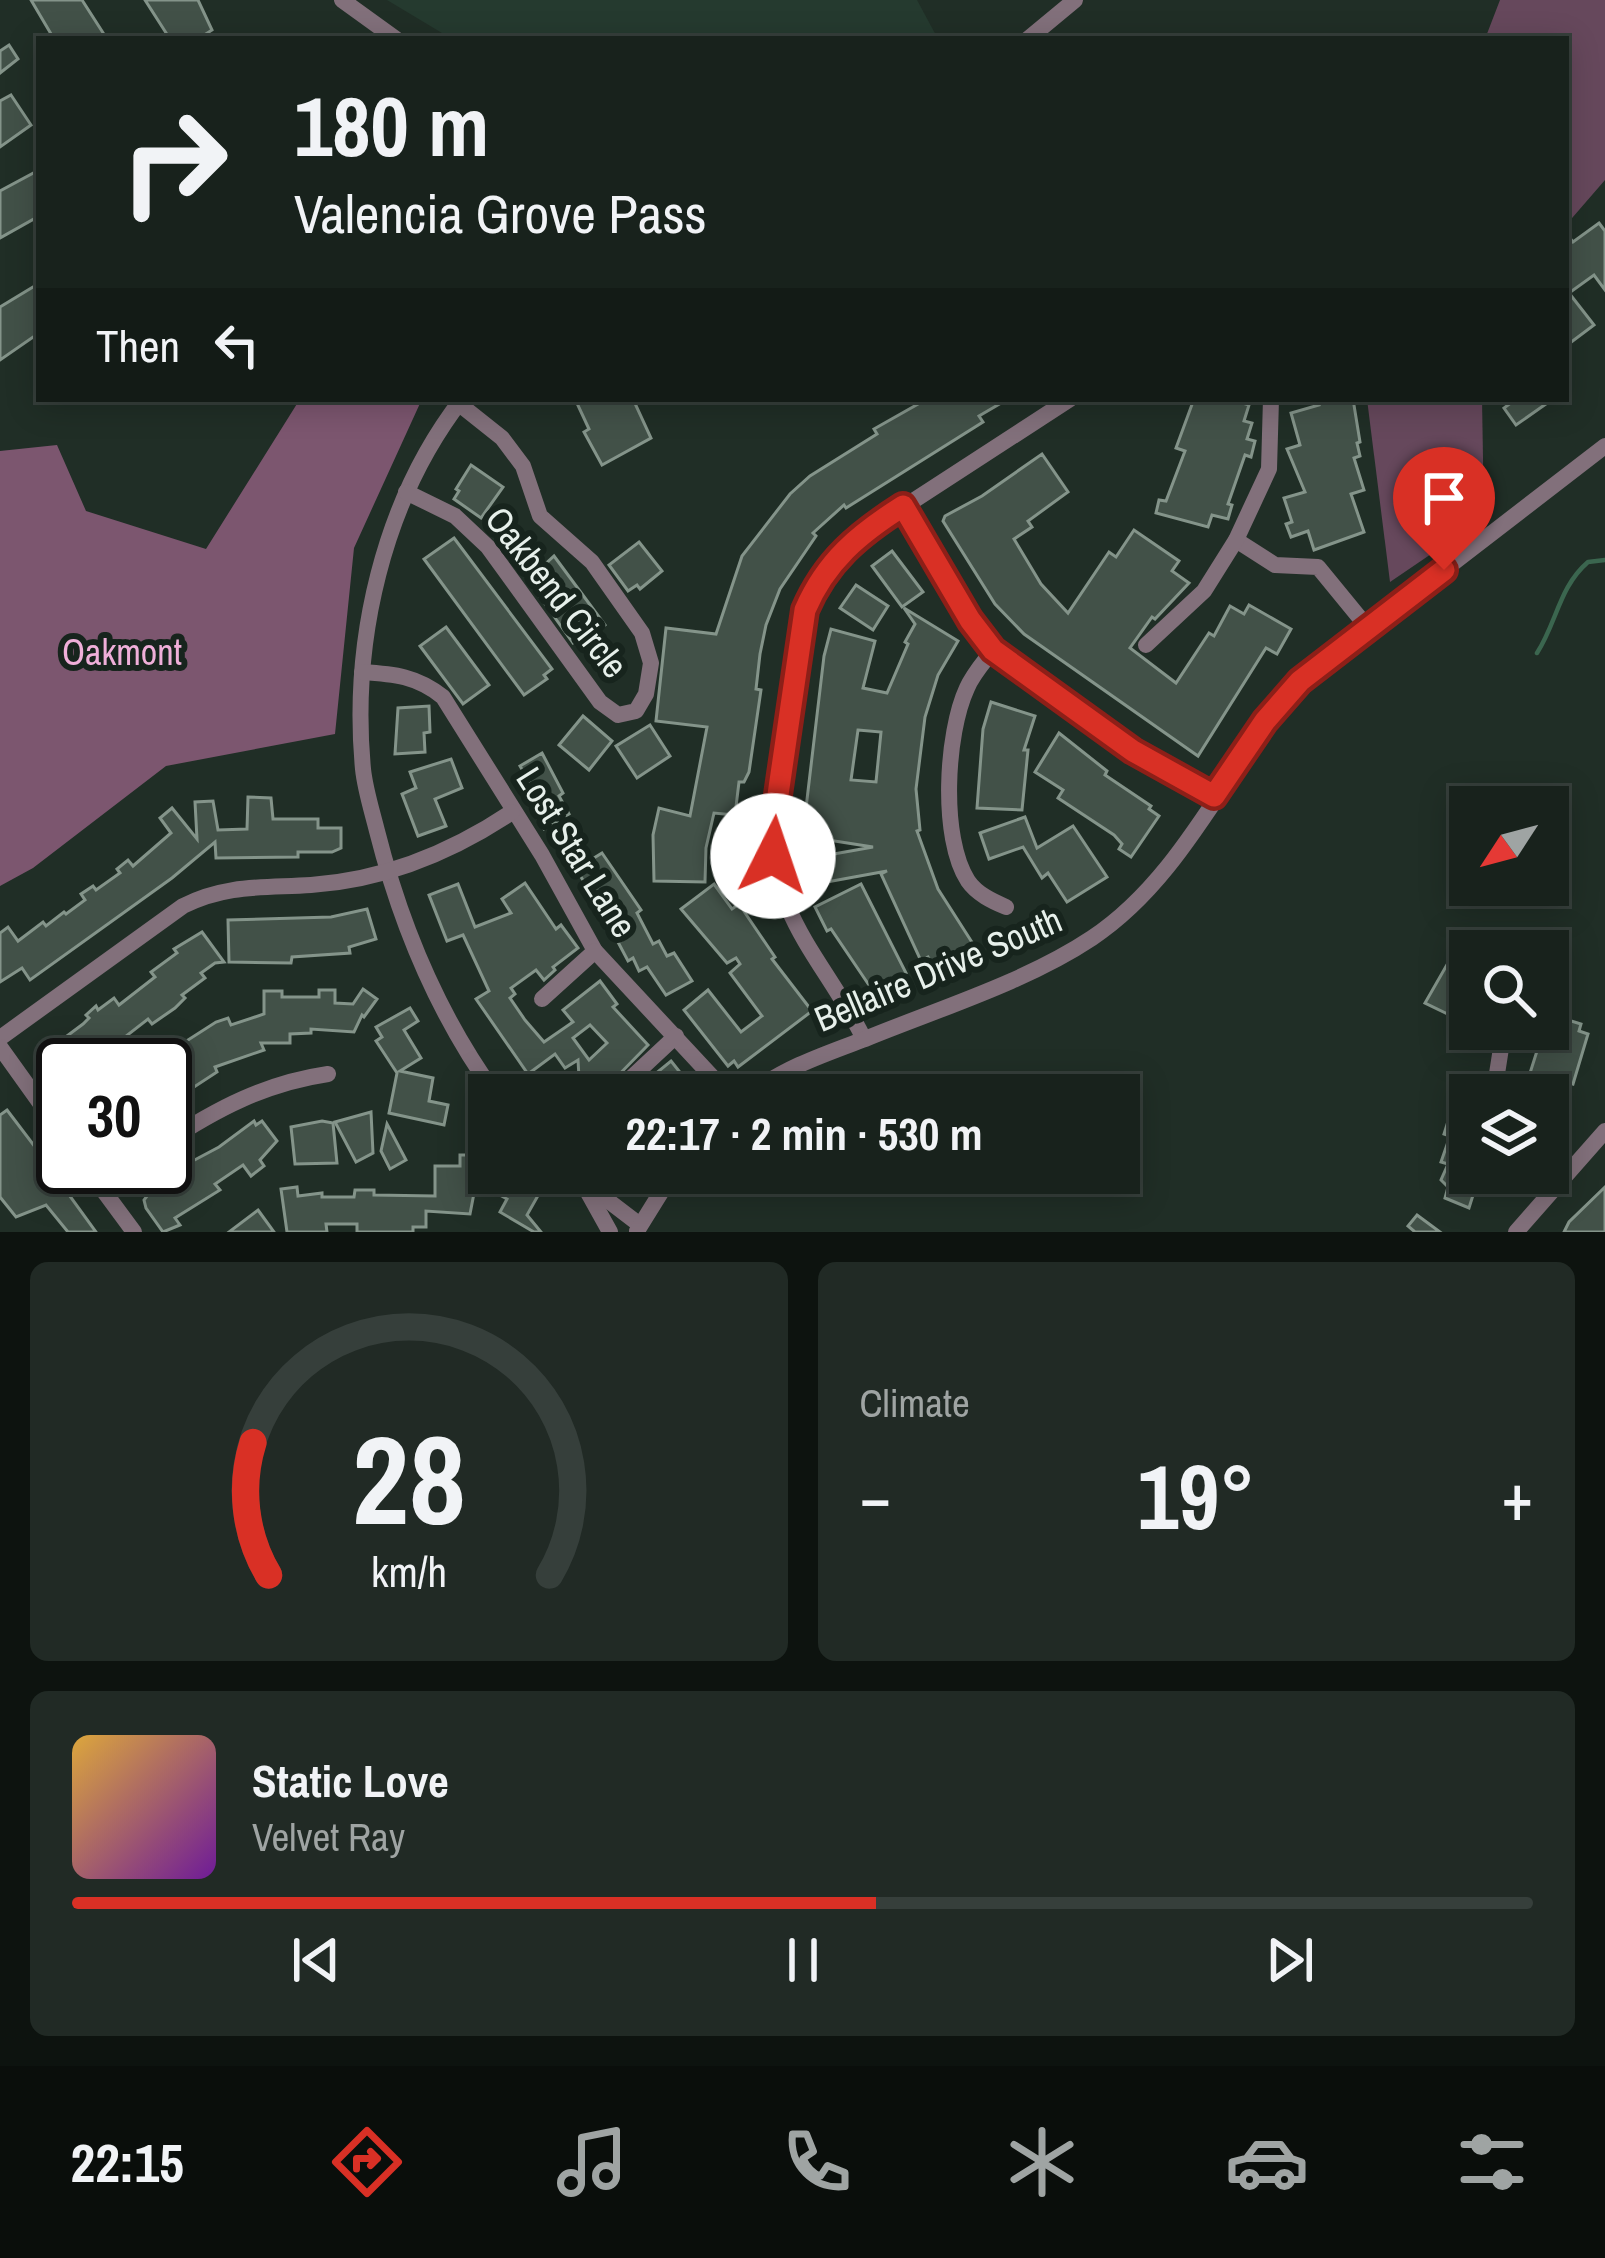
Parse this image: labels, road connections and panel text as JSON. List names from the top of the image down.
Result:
{
  "streets": {
    "street": ["Oakbend Circle", "Lost Star Lane", "Bellaire Drive South"]
  },
  "parks": ["Oakmont"],
  "north": "bottom left",
  "page": {
    "turn": ["180 m", "Valencia Grove Pass"],
    "then": "Then",
    "limit": "30",
    "trip": "22:17 · 2 min · 530 m",
    "tile": "Climate",
    "heat": ["−", "19°", "+"],
    "song": ["Static Love", "Velvet Ray"],
    "tabs": "22:15",
    "gauge": ["28", "km/h"]
  }
}
